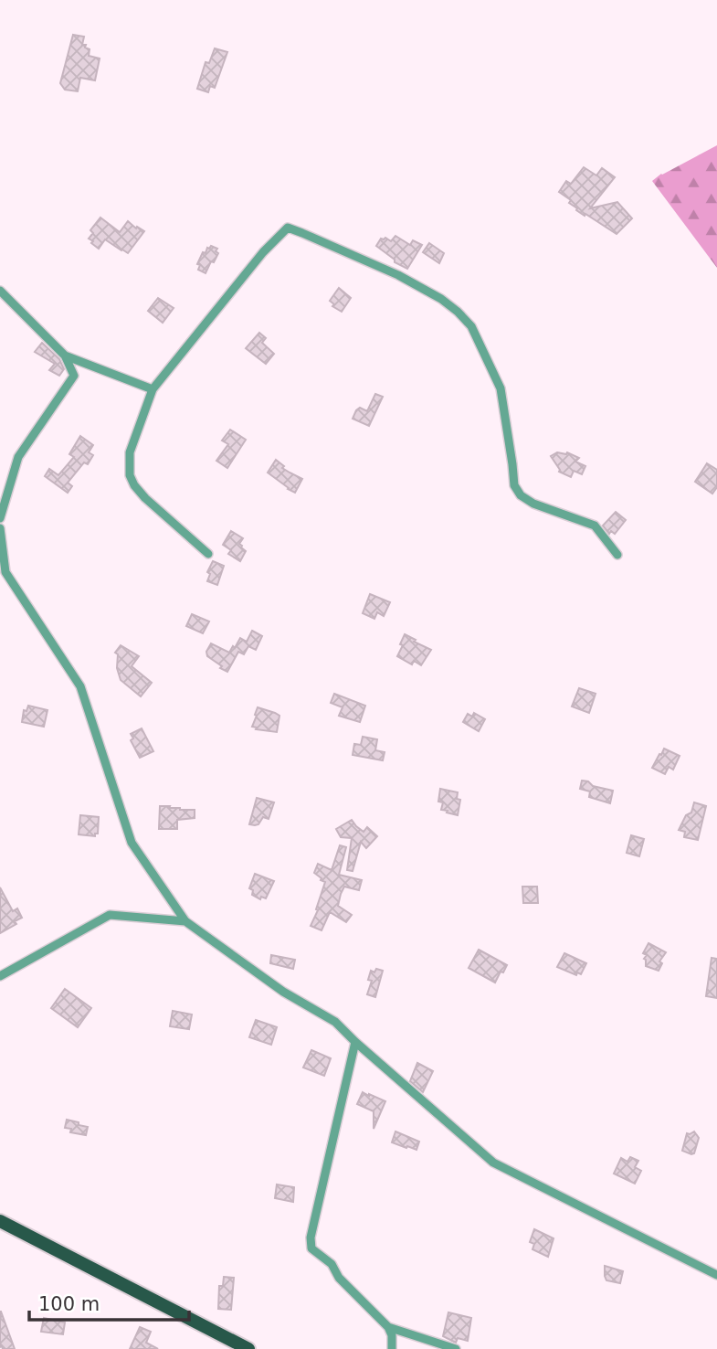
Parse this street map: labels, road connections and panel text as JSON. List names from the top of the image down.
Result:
{
  "scale_bar": "100 m"
}
